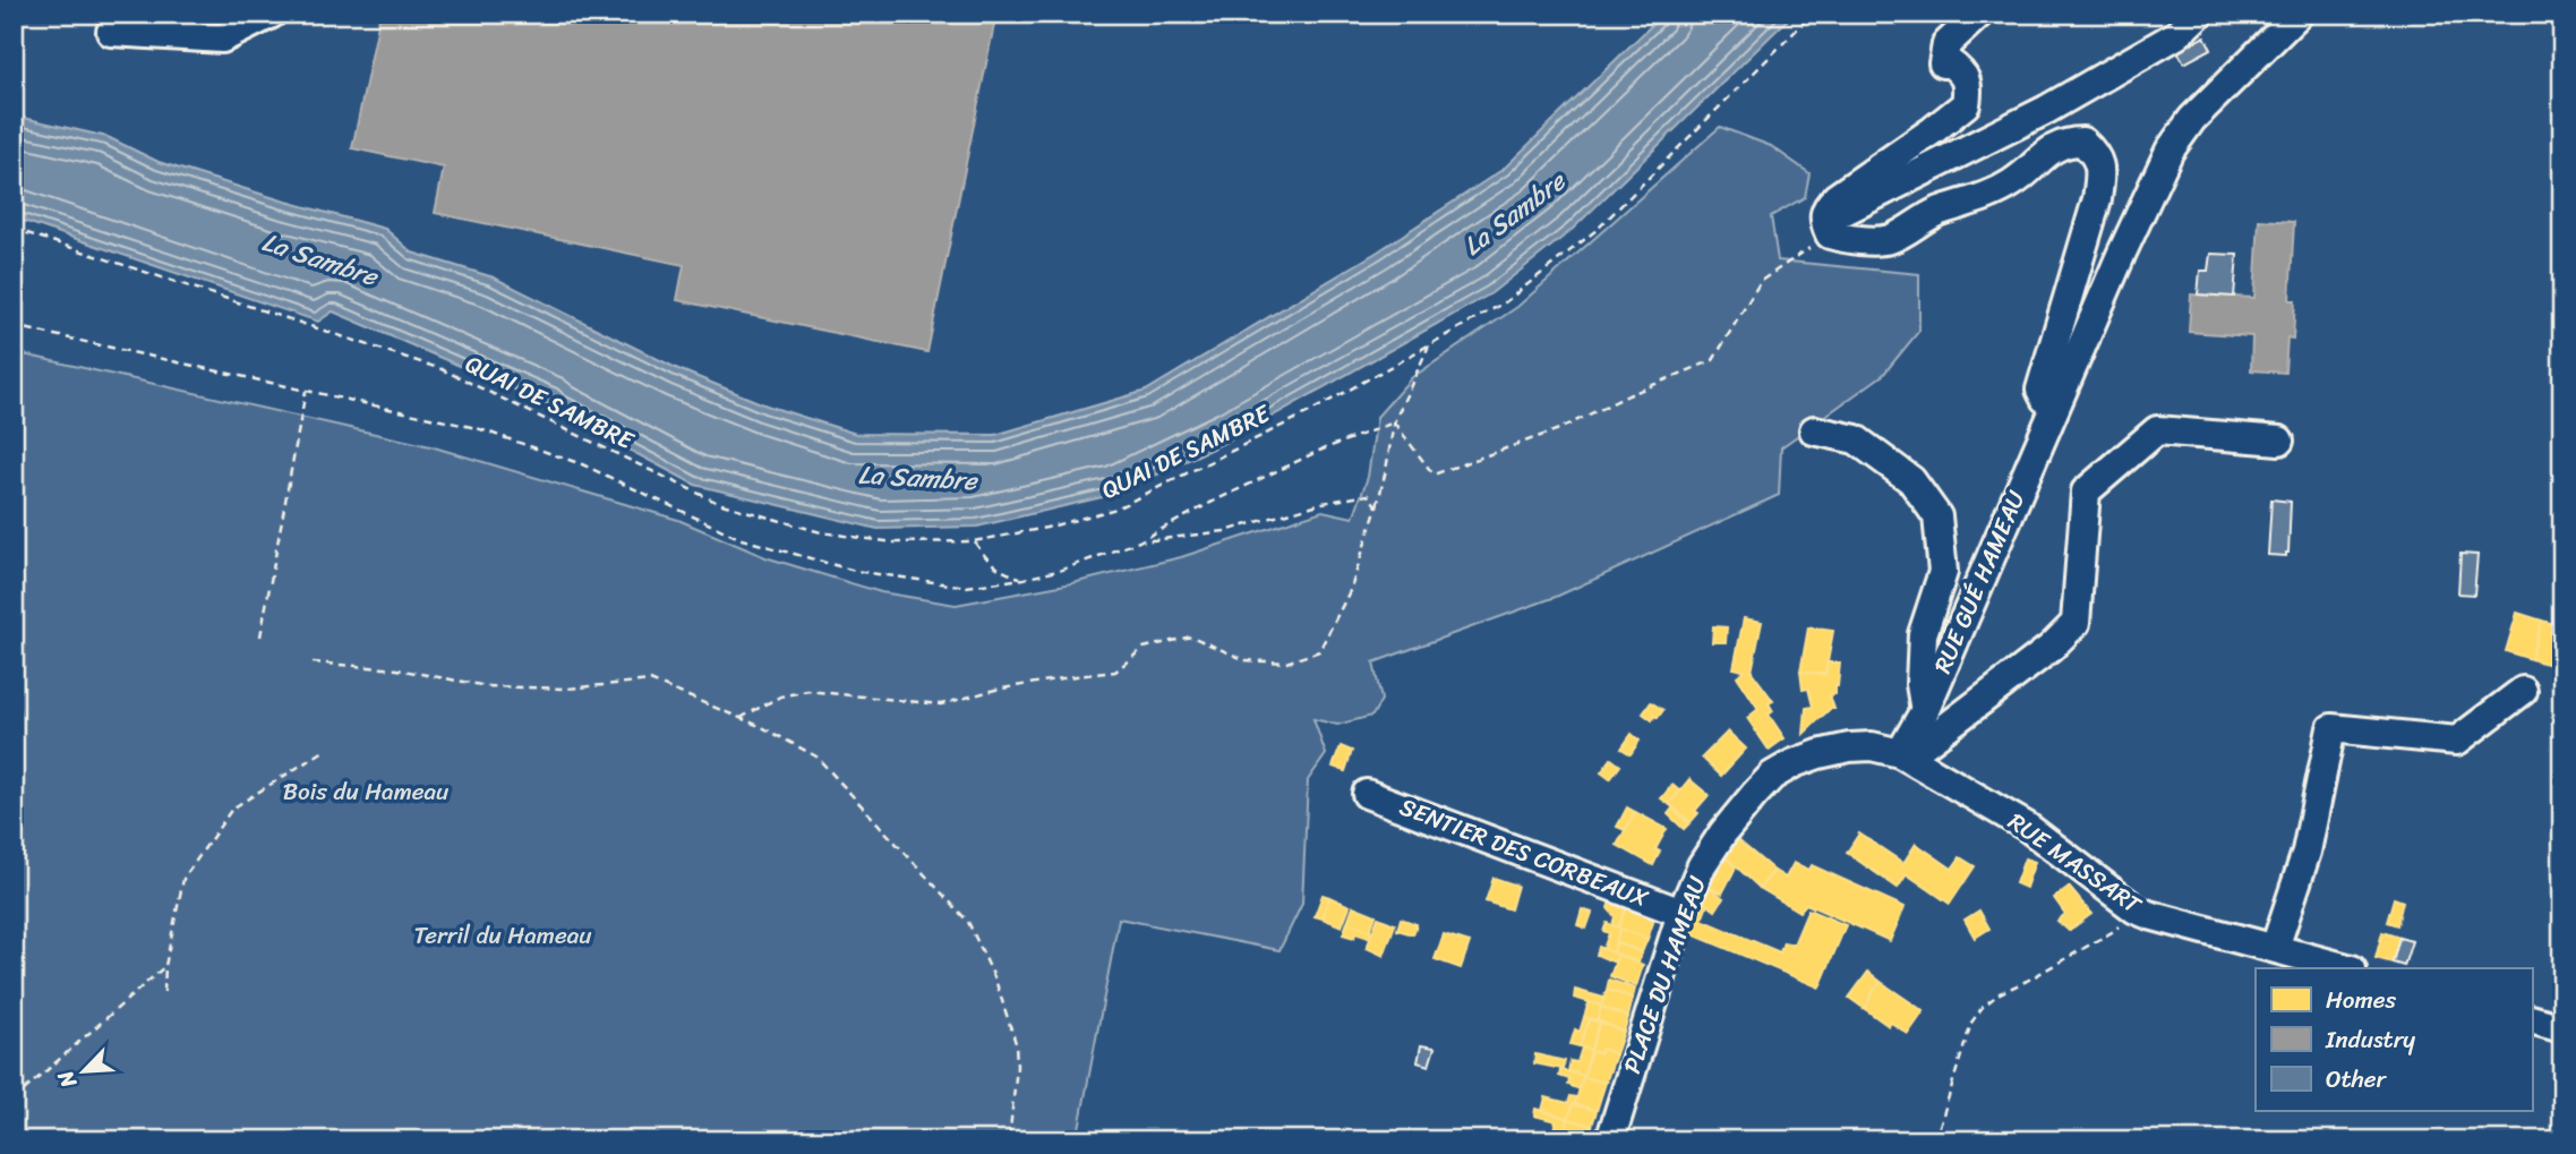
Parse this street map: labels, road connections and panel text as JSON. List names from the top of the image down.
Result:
{
  "streets": {
    "street": [
      "RUE GUÉ HAMEAU",
      "SENTIER DES CORBEAUX",
      "RUE MASSART",
      "PLACE DU HAMEAU"
    ],
    "path": ["QUAI DE SAMBRE"]
  },
  "crossings": [
    ["RUE GUÉ HAMEAU", "RUE MASSART"],
    ["RUE GUÉ HAMEAU", "PLACE DU HAMEAU"],
    ["SENTIER DES CORBEAUX", "PLACE DU HAMEAU"],
    ["RUE MASSART", "PLACE DU HAMEAU"]
  ],
  "water": ["La Sambre"],
  "parks": ["Bois du Hameau", "Terril du Hameau"],
  "legend": ["Homes", "Industry", "Other"],
  "north": "bottom left"
}
